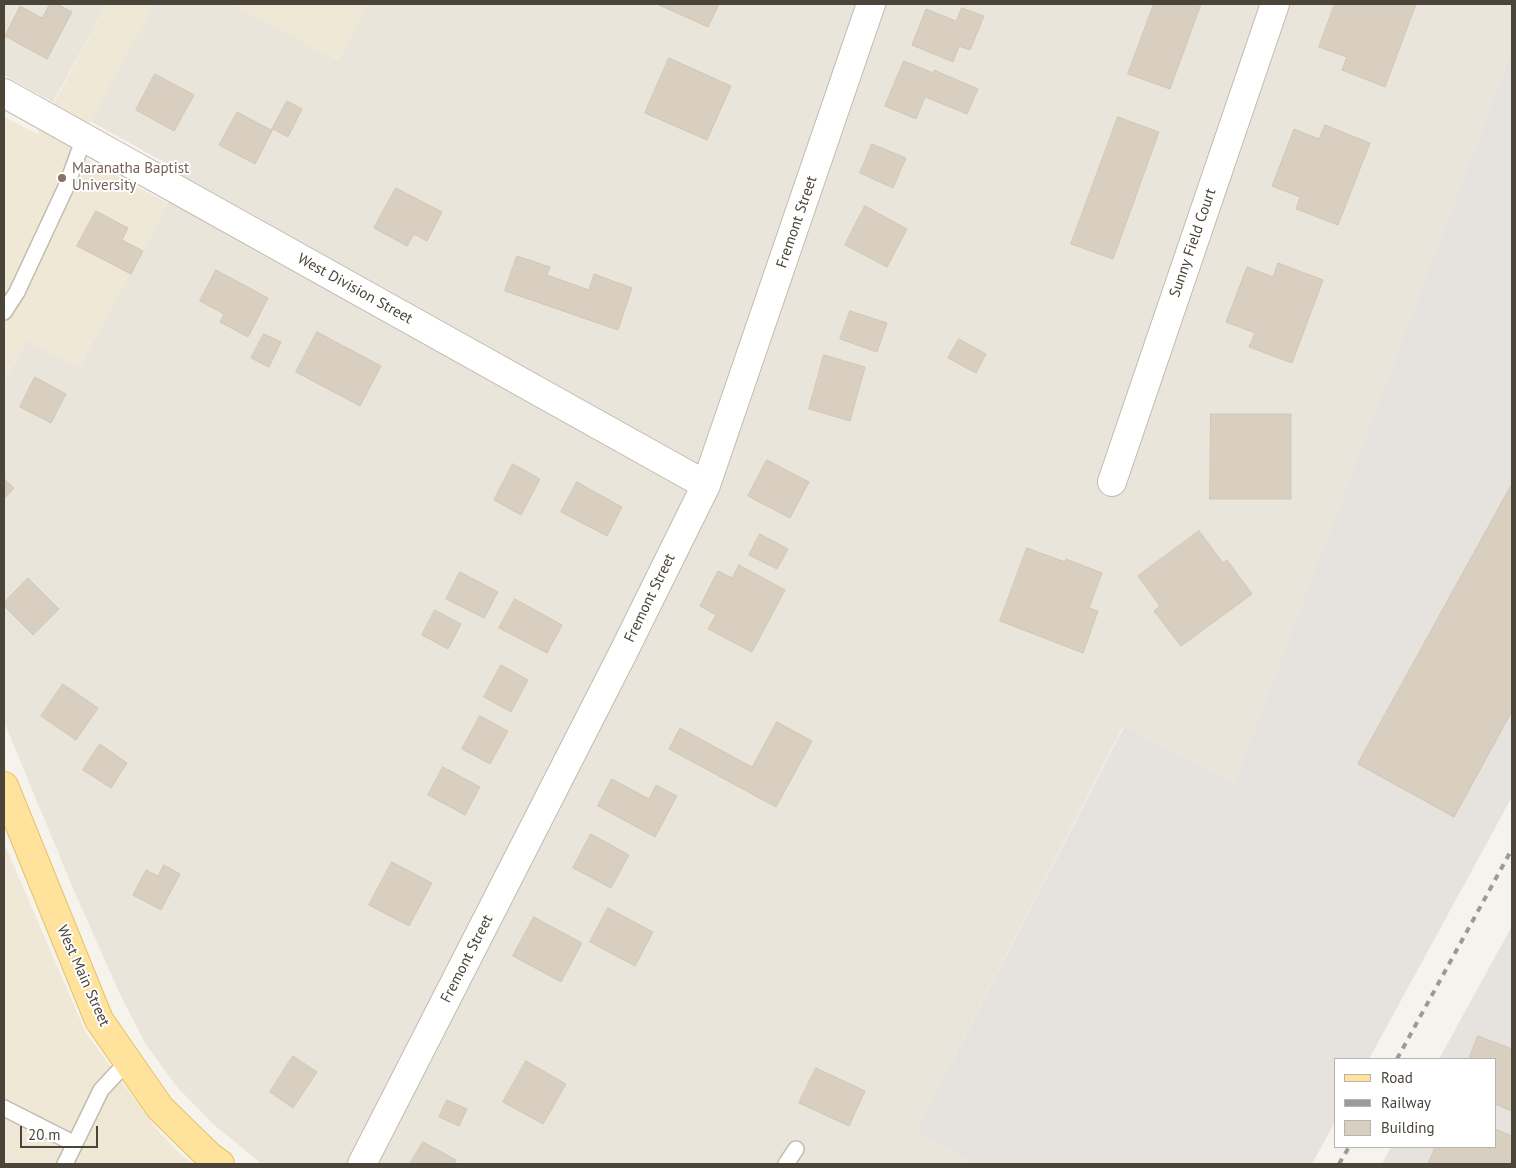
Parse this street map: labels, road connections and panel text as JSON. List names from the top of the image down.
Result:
{
  "streets": {
    "main road": ["West Main Street"],
    "street": ["Fremont Street", "Sunny Field Court", "West Division Street"]
  },
  "crossings": [
    ["Fremont Street", "West Division Street"]
  ],
  "places": ["Maranatha Baptist University"],
  "legend": ["Road", "Railway", "Building"],
  "scale_bar": "20 m"
}
